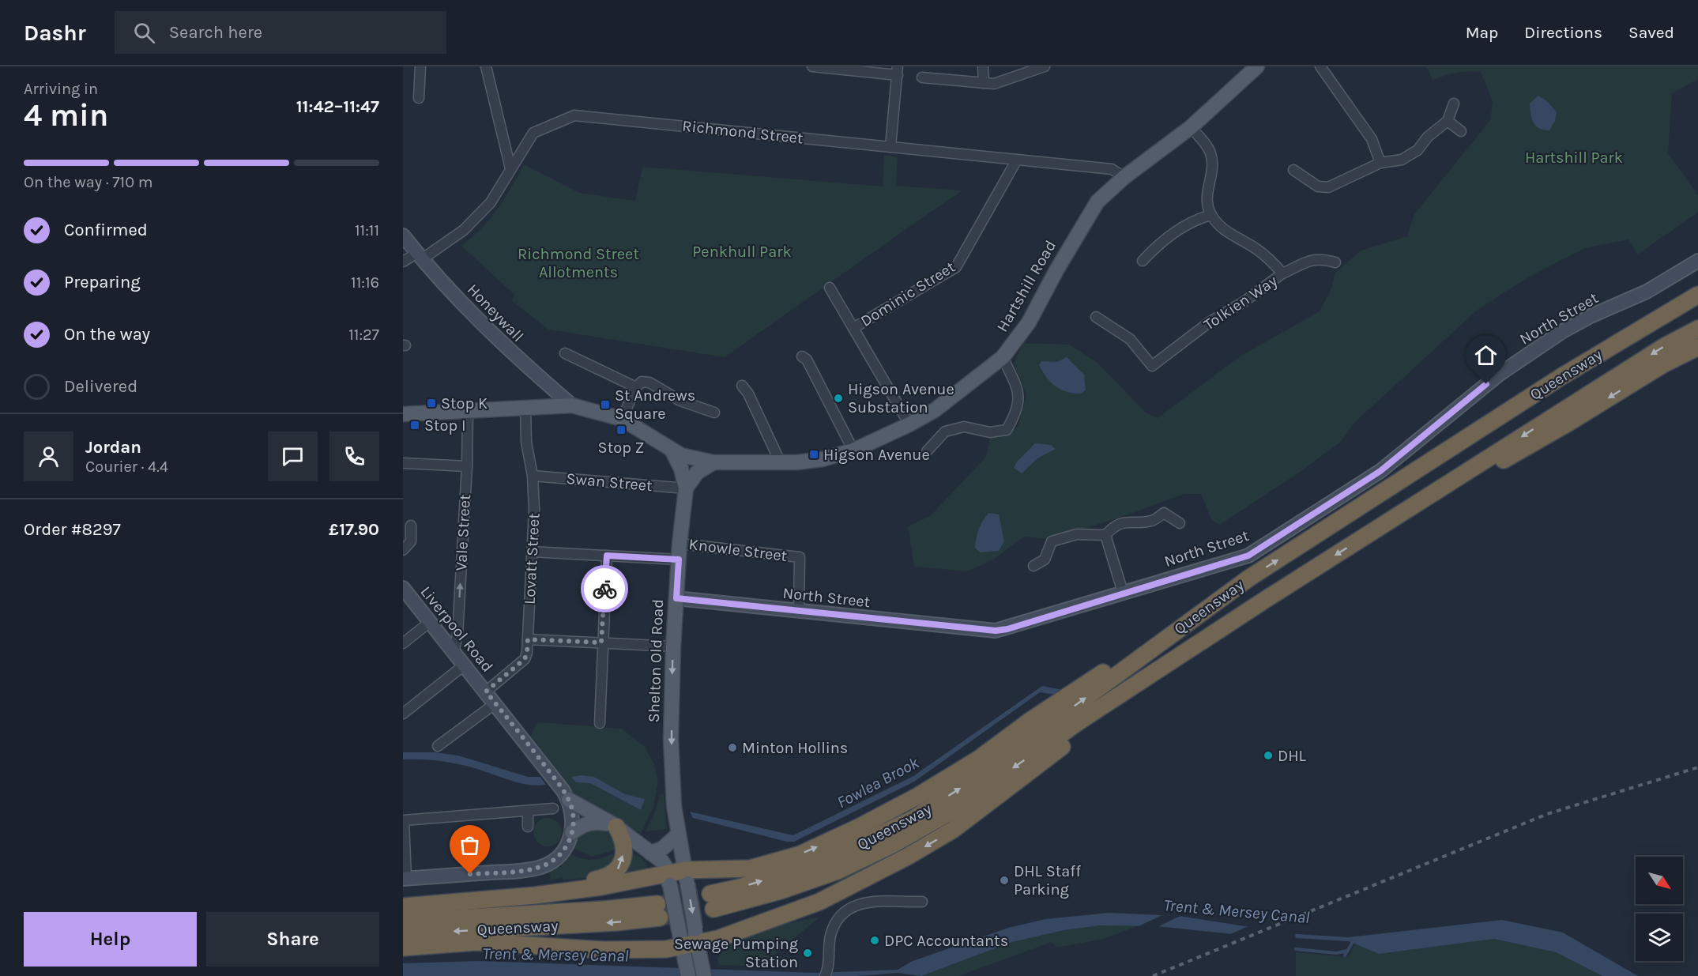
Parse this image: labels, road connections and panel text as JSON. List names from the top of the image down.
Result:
{
  "streets": {
    "highway": ["Queensway"],
    "main road": ["Hartshill Road", "Shelton Old Road"],
    "street": [
      "Richmond Street",
      "Dominic Street",
      "Tolkien Way",
      "Honeywall",
      "North Street",
      "Swan Street",
      "Vale Street",
      "Knowle Street",
      "Lovatt Street",
      "Liverpool Road"
    ]
  },
  "crossings": [
    ["Richmond Street", "Hartshill Road"],
    ["Richmond Street", "Dominic Street"],
    ["Richmond Street", "Honeywall"],
    ["Hartshill Road", "Honeywall"],
    ["Hartshill Road", "Vale Street"],
    ["Hartshill Road", "Lovatt Street"],
    ["Hartshill Road", "Shelton Old Road"],
    ["North Street", "Knowle Street"],
    ["North Street", "Shelton Old Road"],
    ["Swan Street", "Lovatt Street"],
    ["Swan Street", "Shelton Old Road"],
    ["Vale Street", "Liverpool Road"],
    ["Knowle Street", "Shelton Old Road"],
    ["Lovatt Street", "Liverpool Road"],
    ["Liverpool Road", "Shelton Old Road"]
  ],
  "one_way": ["Vale Street"],
  "water": ["Fowlea Brook", "Trent & Mersey Canal"],
  "parks": ["Hartshill Park", "Penkhull Park", "Richmond Street Allotments"],
  "places": {
    "other": [
      "Higson Avenue Substation",
      "Minton Hollins",
      "DHL",
      "DHL Staff Parking",
      "DPC Accountants",
      "Sewage Pumping Station"
    ],
    "transit": [
      "Stop K",
      "St Andrews Square",
      "Stop I",
      "Stop Z",
      "Higson Avenue"
    ]
  },
  "north": "bottom right",
  "page": {
    "header": "Dashr",
    "search": "Search here",
    "nav": ["Map", "Directions", "Saved"],
    "heading": ["4 min", "Arriving in", "11:42–11:47"],
    "panel": [
      "Jordan",
      "Courier · 4.4",
      "Order #8297",
      "£17.90"
    ],
    "bar": "On the way · 710 m",
    "list": [
      ["Confirmed", "11:11"],
      ["Preparing", "11:16"],
      ["On the way", "11:27"],
      "Delivered"
    ],
    "buttons": ["Help", "Share"]
  }
}
